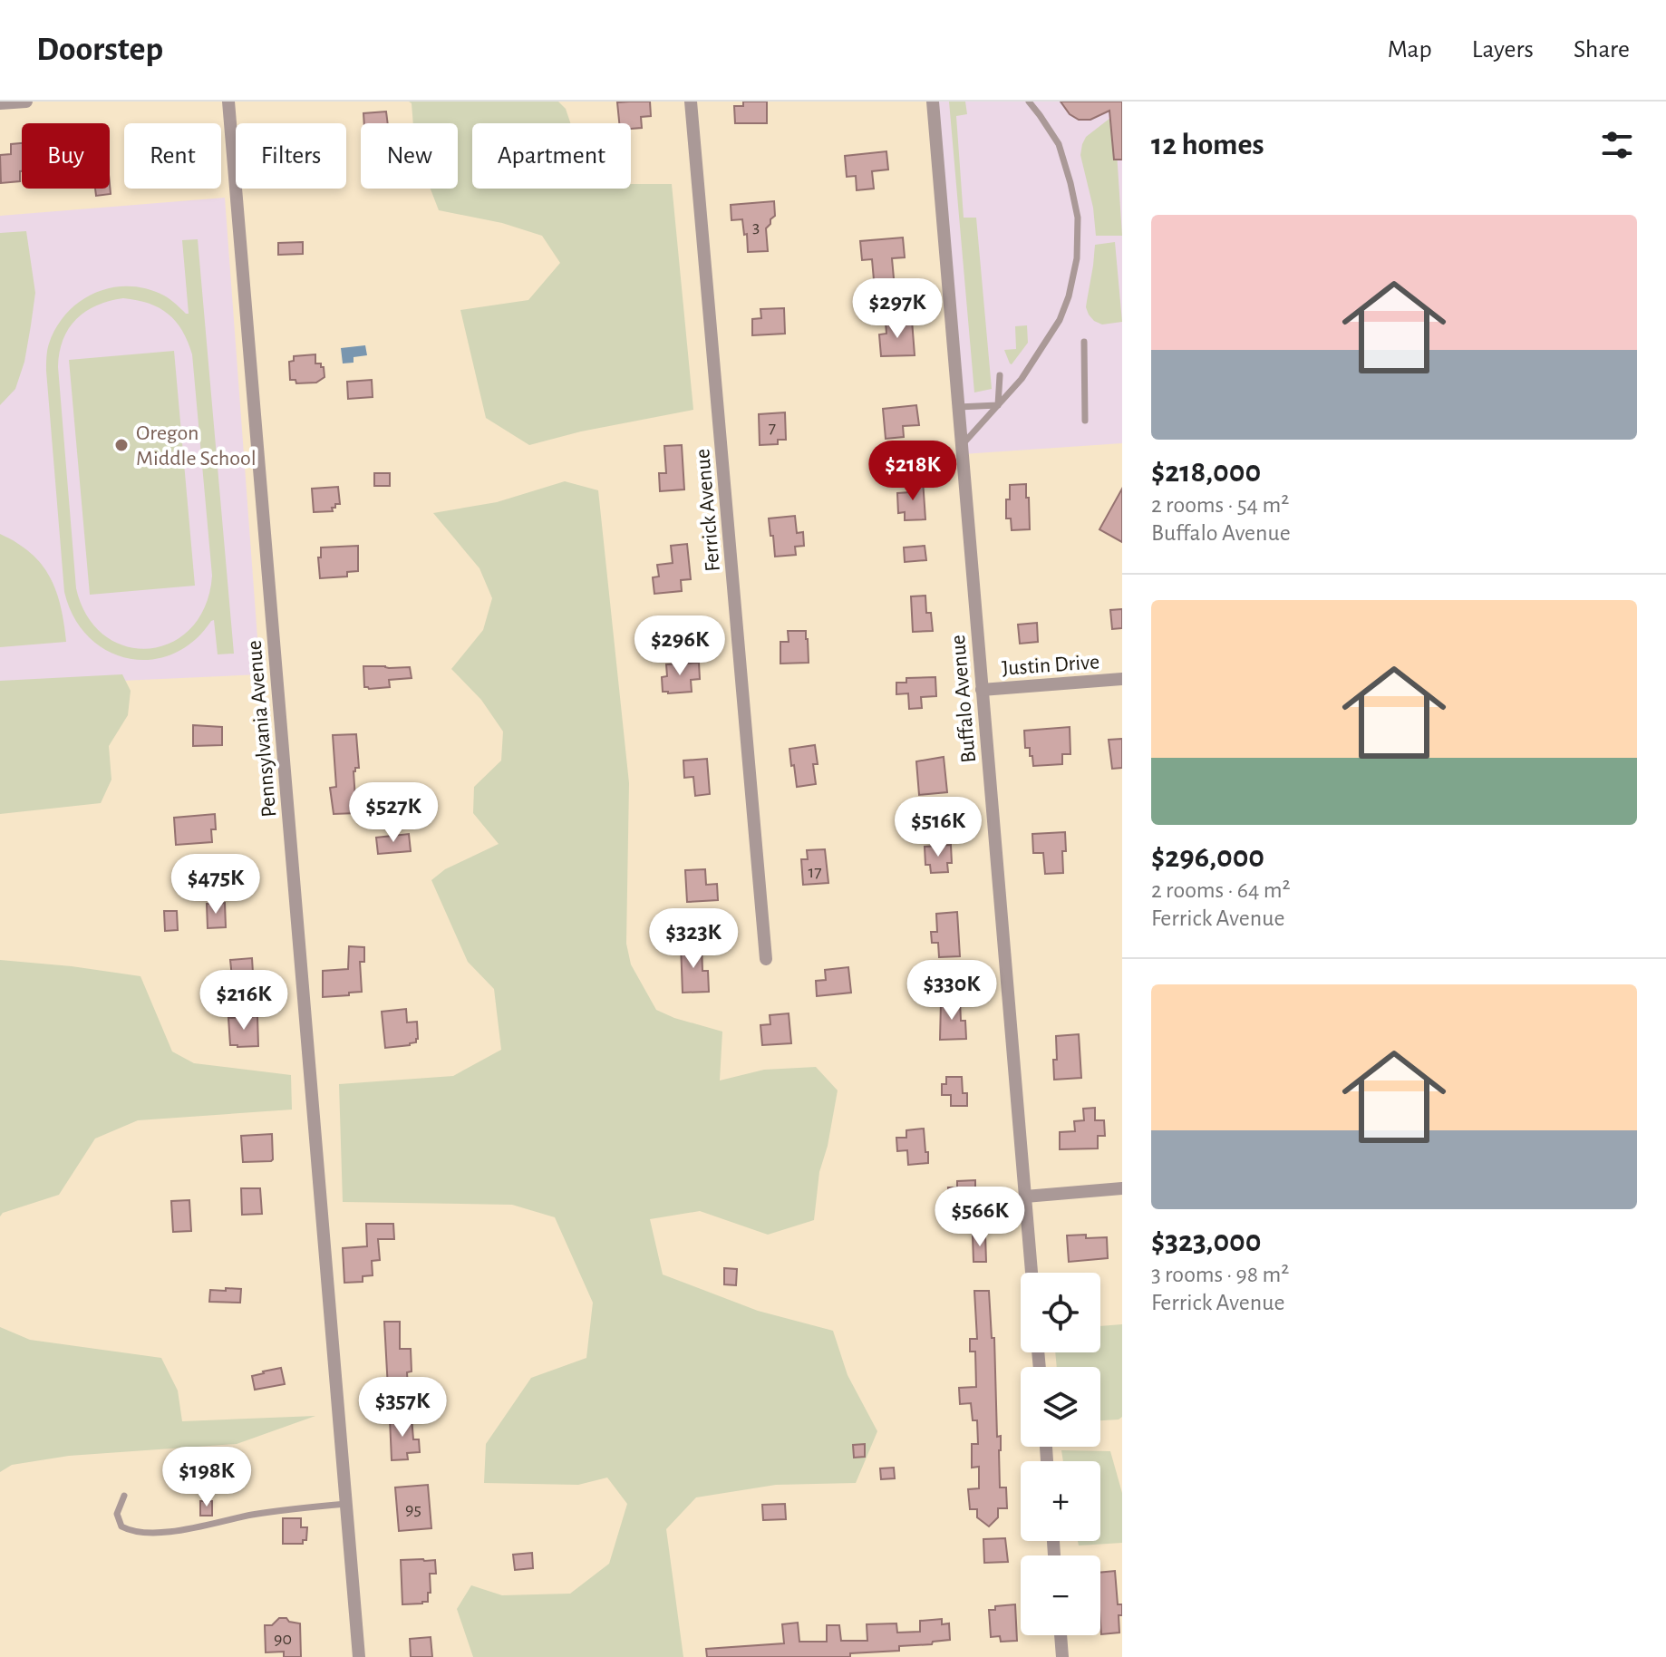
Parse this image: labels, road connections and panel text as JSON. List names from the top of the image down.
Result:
{
  "streets": {
    "street": [
      "Ferrick Avenue",
      "Justin Drive",
      "Buffalo Avenue",
      "Pennsylvania Avenue"
    ]
  },
  "crossings": [
    ["Justin Drive", "Buffalo Avenue"]
  ],
  "places": ["Oregon Middle School"],
  "house_numbers": [
    "3",
    "7",
    "17",
    "95",
    "90"
  ],
  "page": {
    "header": "Doorstep",
    "nav": ["Map", "Layers", "Share"],
    "heading": "12 homes",
    "chip": [
      "Buy",
      "Rent",
      "Filters",
      "New",
      "Apartment"
    ],
    "list": [
      {
        "name": "$218,000",
        "note": "2 rooms · 54 m² · Buffalo Avenue"
      },
      {
        "name": "$296,000",
        "note": "2 rooms · 64 m² · Ferrick Avenue"
      },
      {
        "name": "$323,000",
        "note": "3 rooms · 98 m² · Ferrick Avenue"
      }
    ],
    "price": [
      "$297K",
      "$218K",
      "$296K",
      "$527K",
      "$516K",
      "$475K",
      "$323K",
      "$330K",
      "$216K",
      "$566K",
      "$357K",
      "$198K"
    ],
    "map_buttons": ["+", "−"]
  }
}
